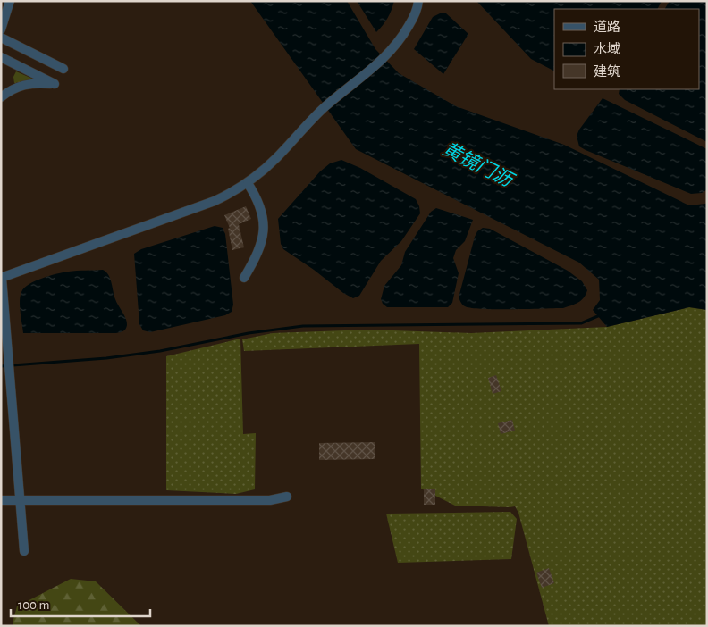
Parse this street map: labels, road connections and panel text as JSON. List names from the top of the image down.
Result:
{
  "water": ["黄镜门沥"],
  "legend": ["道路", "水域", "建筑"],
  "scale_bar": "100 m"
}
